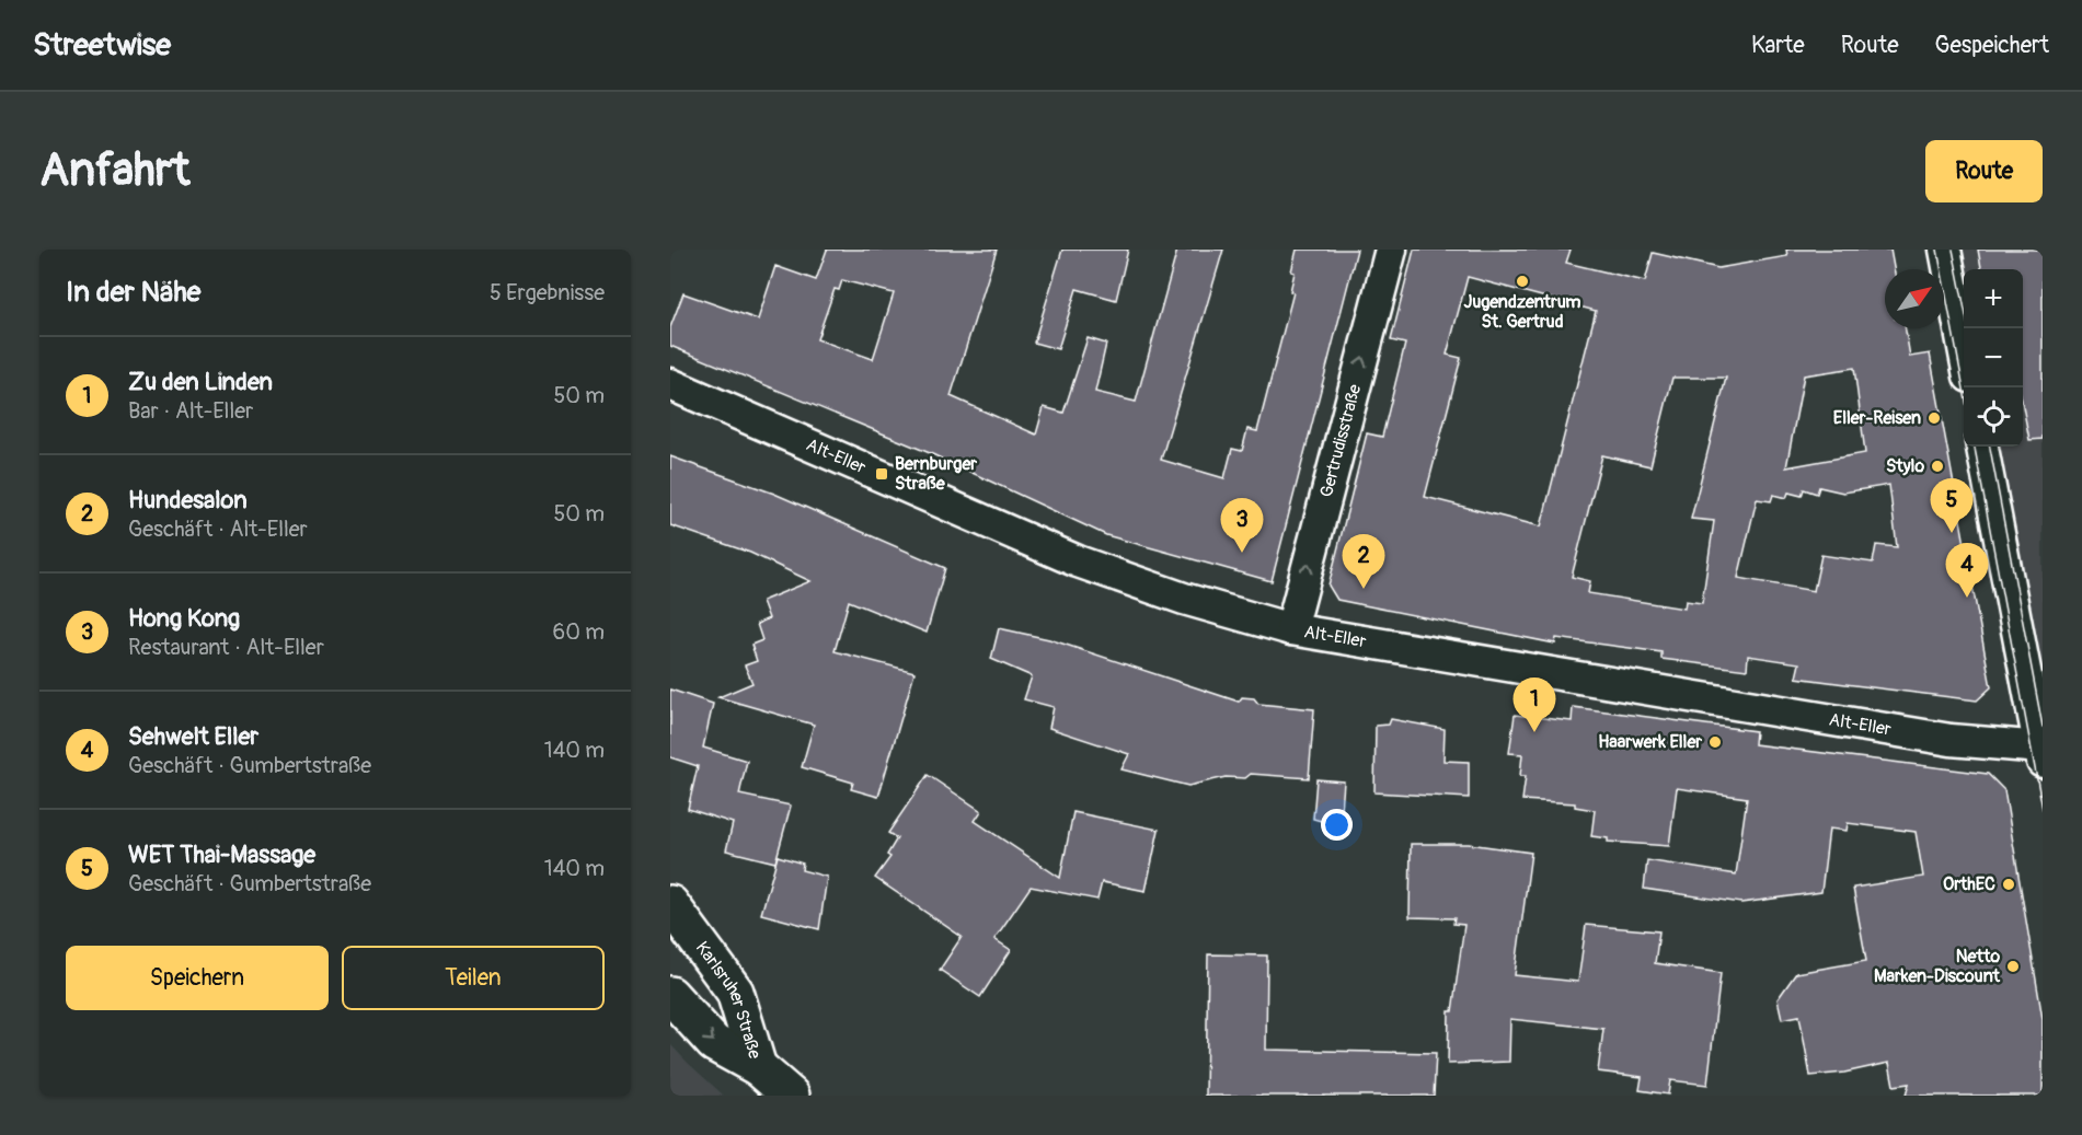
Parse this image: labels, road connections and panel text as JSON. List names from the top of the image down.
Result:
{
  "streets": {
    "main road": ["Karlsruher Straße"],
    "street": ["Gertrudisstraße", "Alt-Eller"]
  },
  "crossings": [
    ["Gertrudisstraße", "Alt-Eller"]
  ],
  "one_way": ["Gertrudisstraße"],
  "places": {
    "other": [
      "Jugendzentrum St. Gertrud",
      "Eller-Reisen",
      "Stylo",
      "Haarwerk Eller",
      "OrthEC",
      "Netto Marken-Discount"
    ],
    "transit": ["Bernburger Straße"]
  },
  "north": "top right",
  "page": {
    "header": "Streetwise",
    "nav": ["Karte", "Route", "Gespeichert"],
    "buttons": [
      "Route",
      ["Speichern", "Teilen"]
    ],
    "title": "Anfahrt",
    "heading": ["In der Nähe", "5 Ergebnisse"],
    "map_buttons": ["+", "−"],
    "list": [
      {
        "mark": "1",
        "name": "Zu den Linden",
        "note": "Bar · Alt-Eller",
        "value": "50 m"
      },
      {
        "mark": "2",
        "name": "Hundesalon",
        "note": "Geschäft · Alt-Eller",
        "value": "50 m"
      },
      {
        "mark": "3",
        "name": "Hong Kong",
        "note": "Restaurant · Alt-Eller",
        "value": "60 m"
      },
      {
        "mark": "4",
        "name": "Sehwelt Eller",
        "note": "Geschäft · Gumbertstraße",
        "value": "140 m"
      },
      {
        "mark": "5",
        "name": "WET Thai-Massage",
        "note": "Geschäft · Gumbertstraße",
        "value": "140 m"
      }
    ],
    "pins": [
      "5",
      "3",
      "2",
      "4",
      "1"
    ]
  }
}
